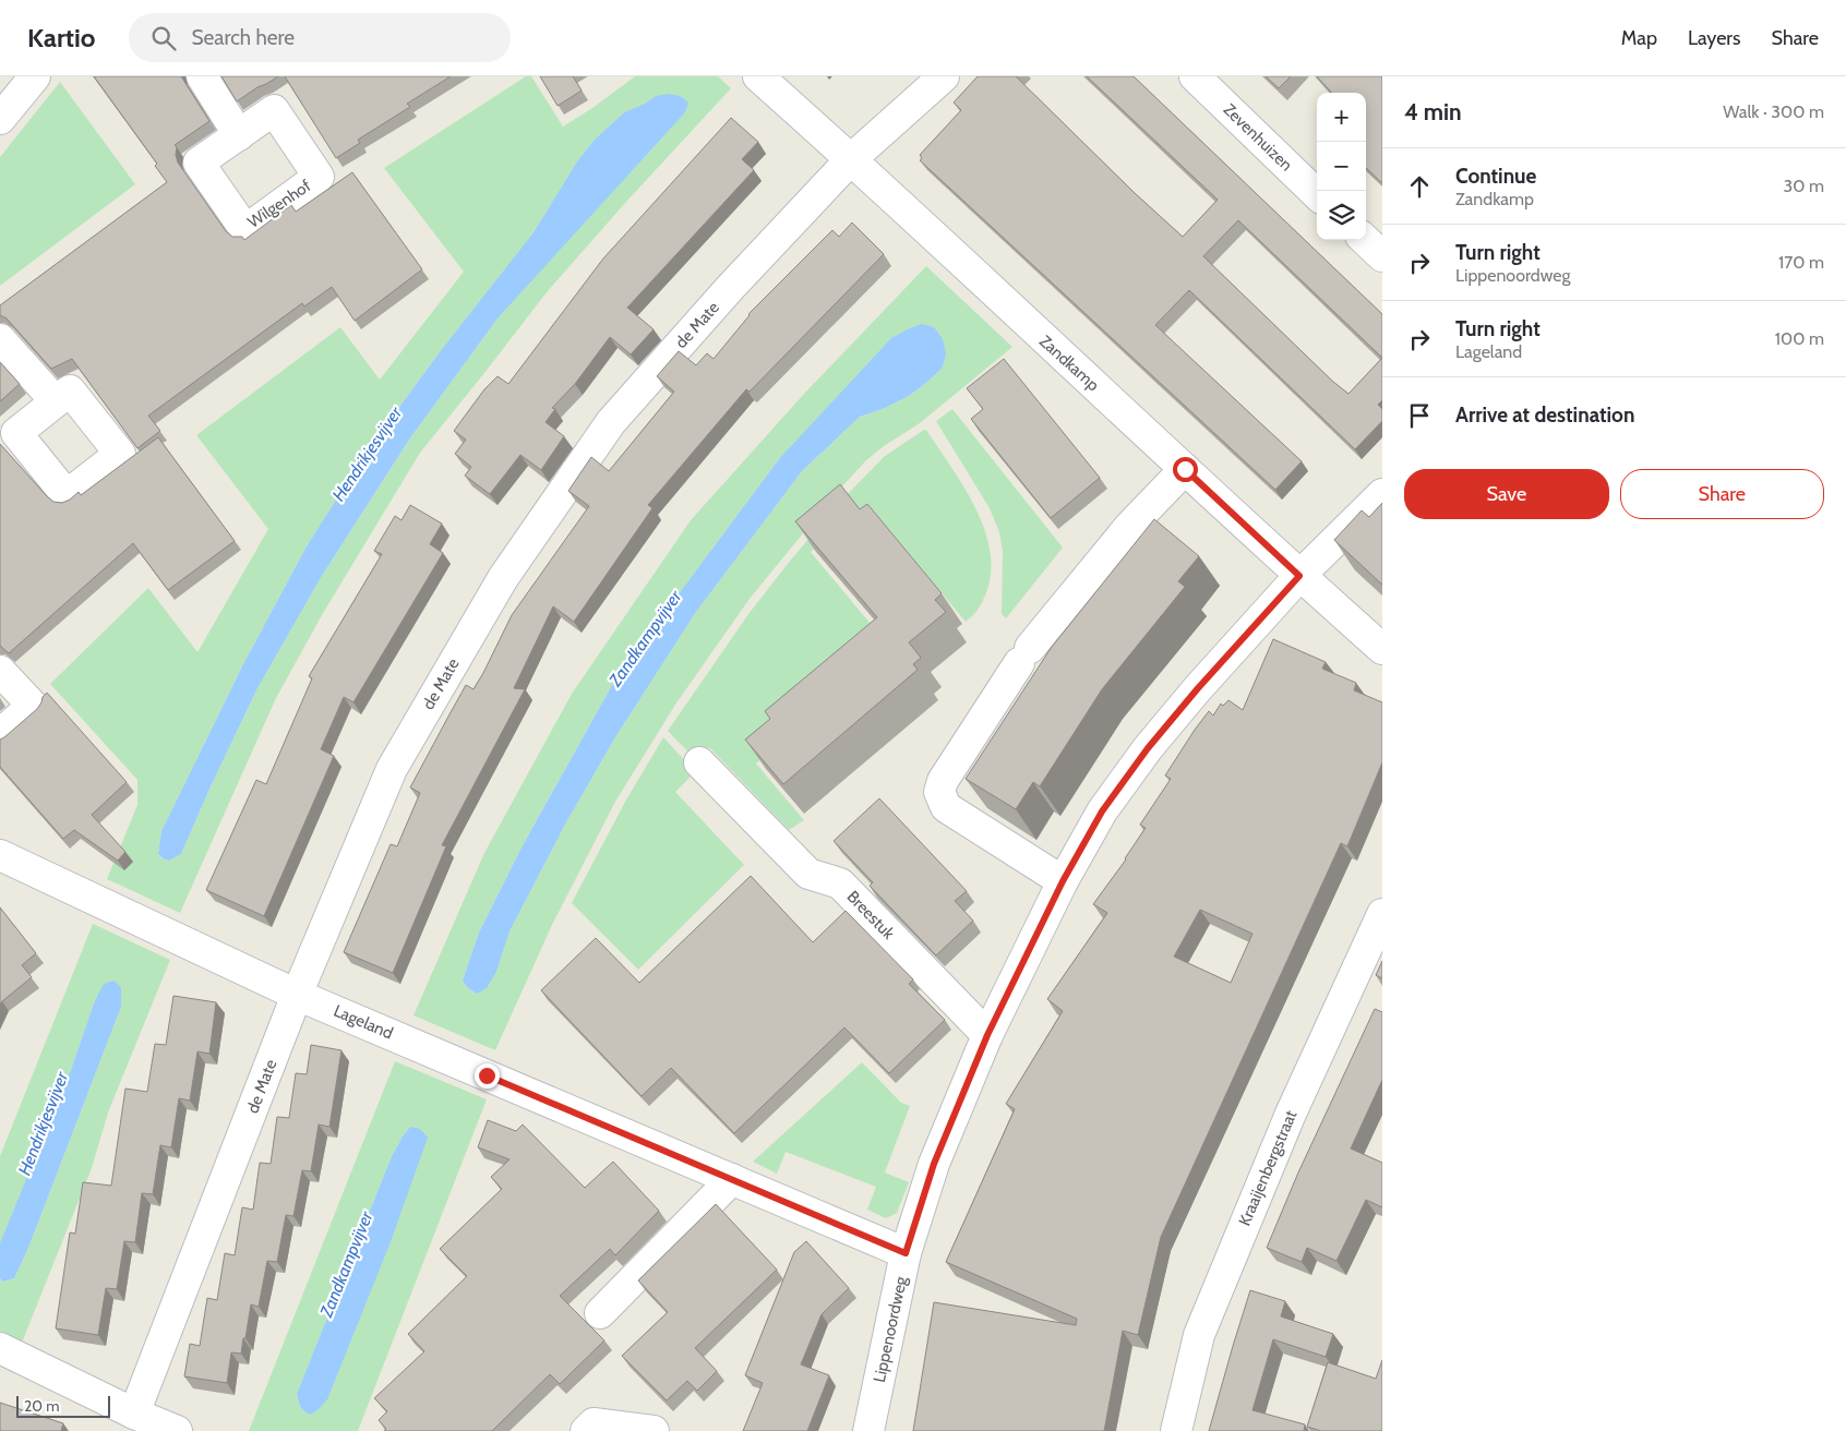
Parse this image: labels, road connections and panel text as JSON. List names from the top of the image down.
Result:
{
  "streets": {
    "street": [
      "Zevenhuizen",
      "de Mate",
      "Zandkamp",
      "Breestuk",
      "Lageland",
      "Kraaijenbergstraat",
      "Lippenoordweg"
    ]
  },
  "crossings": [
    ["de Mate", "Zandkamp"],
    ["de Mate", "Lageland"],
    ["Zandkamp", "Lippenoordweg"],
    ["Breestuk", "Lippenoordweg"],
    ["Lageland", "Lippenoordweg"]
  ],
  "water": ["Hendrikjesvijver", "Zandkampvijver"],
  "scale_bar": "20 m",
  "page": {
    "header": "Kartio",
    "search": "Search here",
    "nav": ["Map", "Layers", "Share"],
    "heading": ["4 min", "Walk · 300 m"],
    "map_buttons": ["+", "−"],
    "list": [
      ["Continue", "Zandkamp", "30 m"],
      ["Turn right", "Lippenoordweg", "170 m"],
      ["Turn right", "Lageland", "100 m"],
      "Arrive at destination"
    ],
    "buttons": ["Save", "Share"],
    "scale": "20 m"
  }
}
